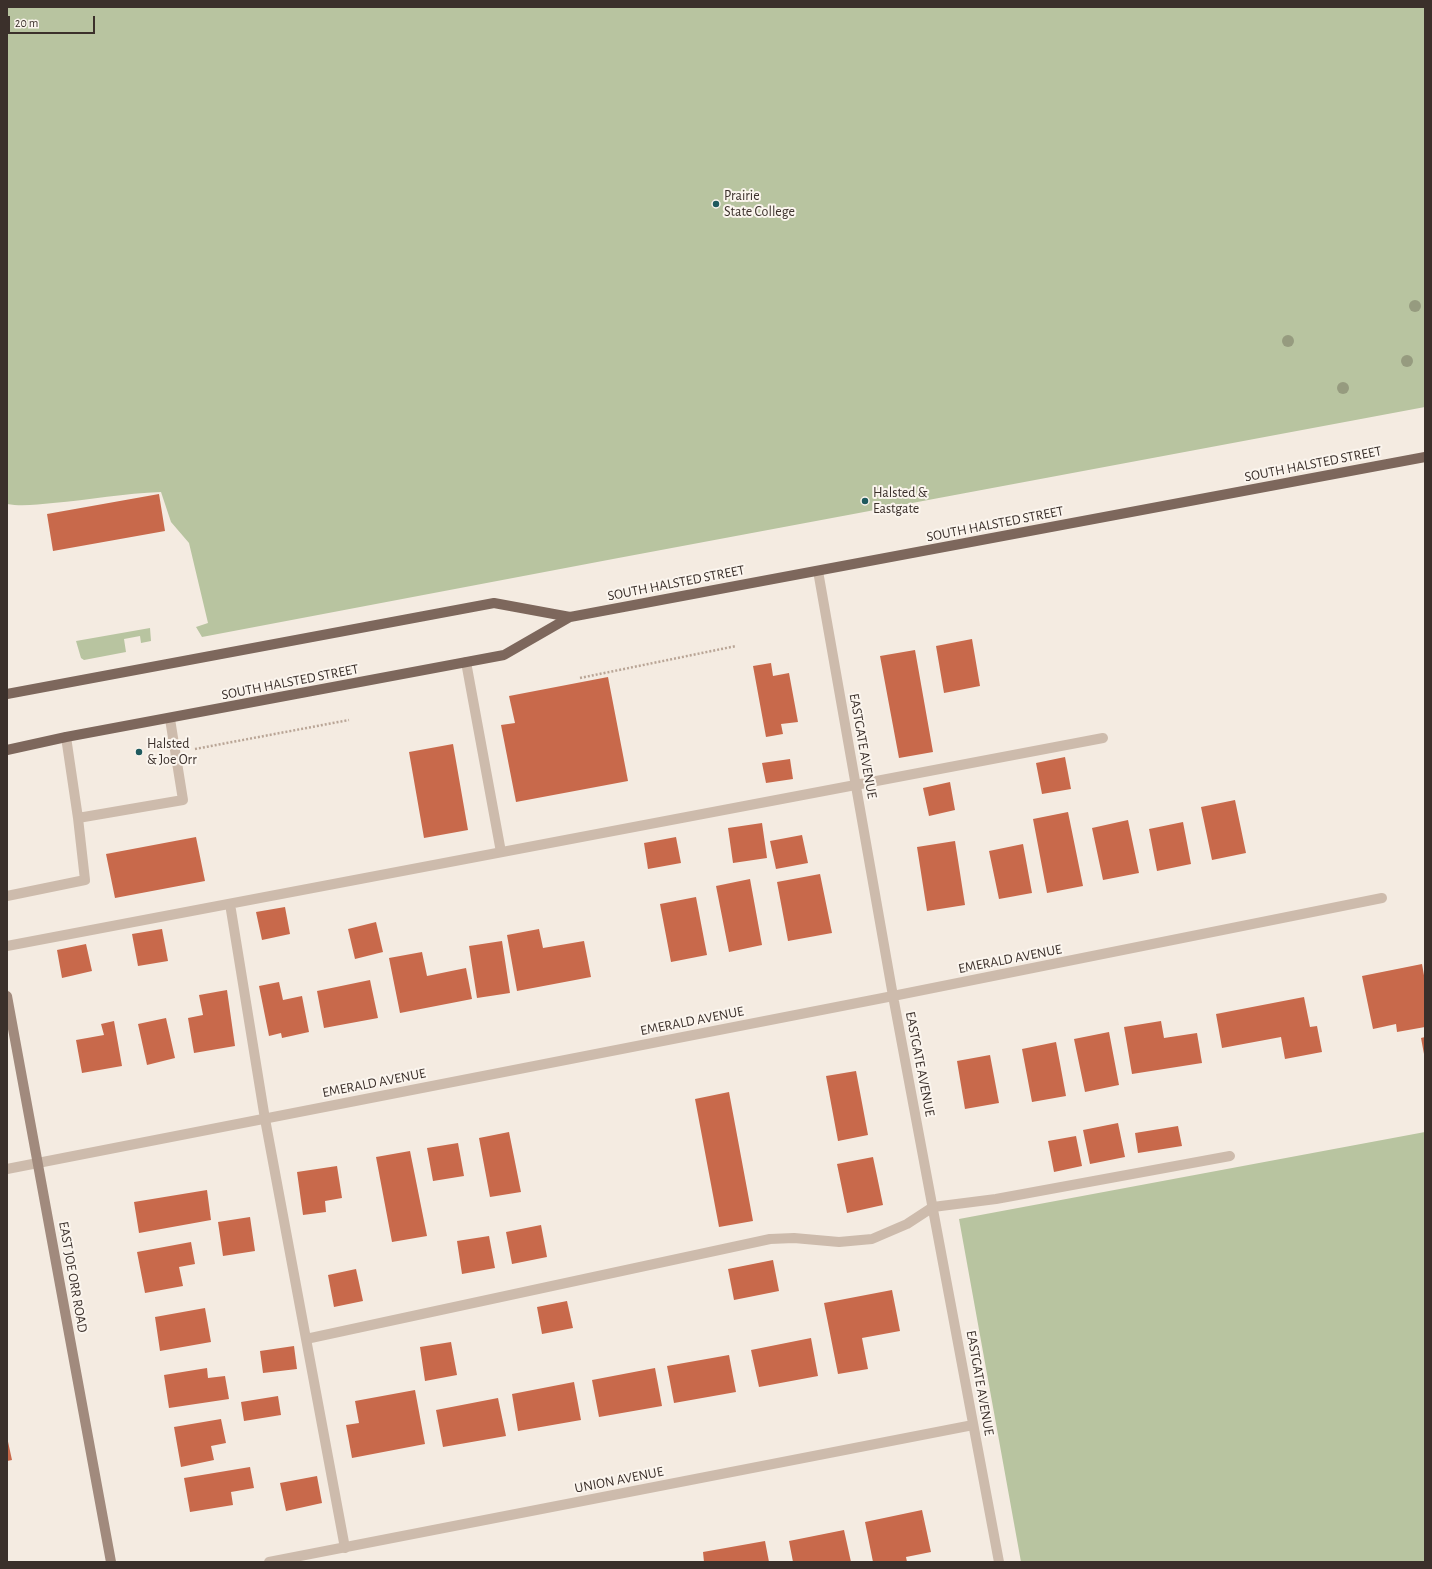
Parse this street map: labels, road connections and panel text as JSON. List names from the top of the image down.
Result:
{
  "streets": {
    "main road": ["SOUTH HALSTED STREET"],
    "street": [
      "EASTGATE AVENUE",
      "EMERALD AVENUE",
      "EAST JOE ORR ROAD",
      "UNION AVENUE"
    ]
  },
  "crossings": [
    ["SOUTH HALSTED STREET", "EASTGATE AVENUE"],
    ["EASTGATE AVENUE", "EMERALD AVENUE"],
    ["EASTGATE AVENUE", "UNION AVENUE"],
    ["EMERALD AVENUE", "EAST JOE ORR ROAD"]
  ],
  "places": ["Prairie State College", "Halsted & Eastgate", "Halsted & Joe Orr"],
  "scale_bar": "20 m"
}
